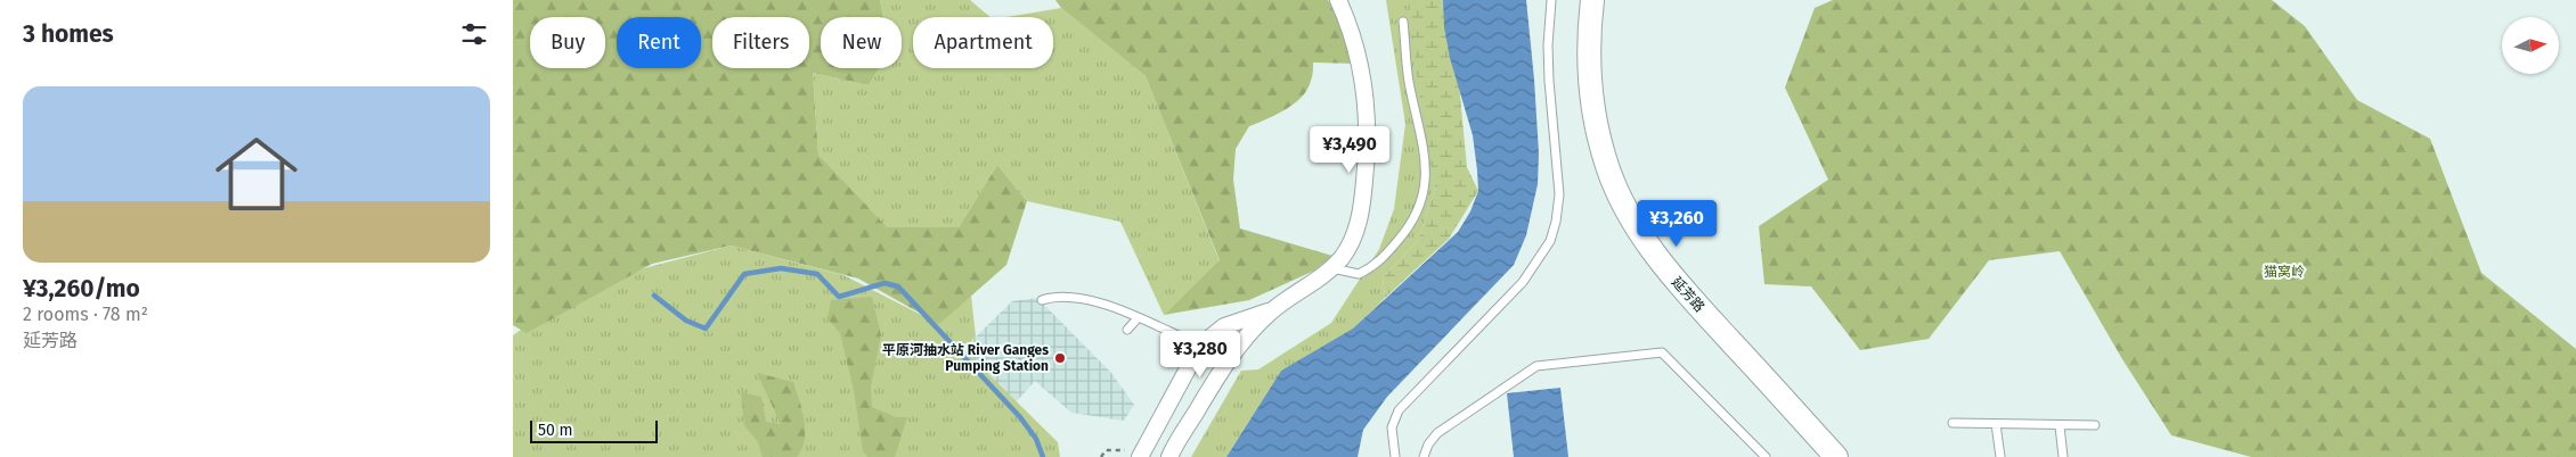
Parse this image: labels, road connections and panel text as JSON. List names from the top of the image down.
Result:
{
  "streets": {
    "main road": ["延芳路"]
  },
  "parks": ["猫窝岭"],
  "places": ["平原河抽水站 River Ganges Pumping Station"],
  "scale_bar": "50 m",
  "north": "right",
  "page": {
    "heading": "3 homes",
    "chip": [
      "Buy",
      "Rent",
      "Filters",
      "New",
      "Apartment"
    ],
    "list": [
      {
        "name": "¥3,260/mo",
        "note": "2 rooms · 78 m² · 延芳路"
      }
    ],
    "price": ["¥3,490", "¥3,260", "¥3,280"],
    "scale": "50 m"
  }
}
